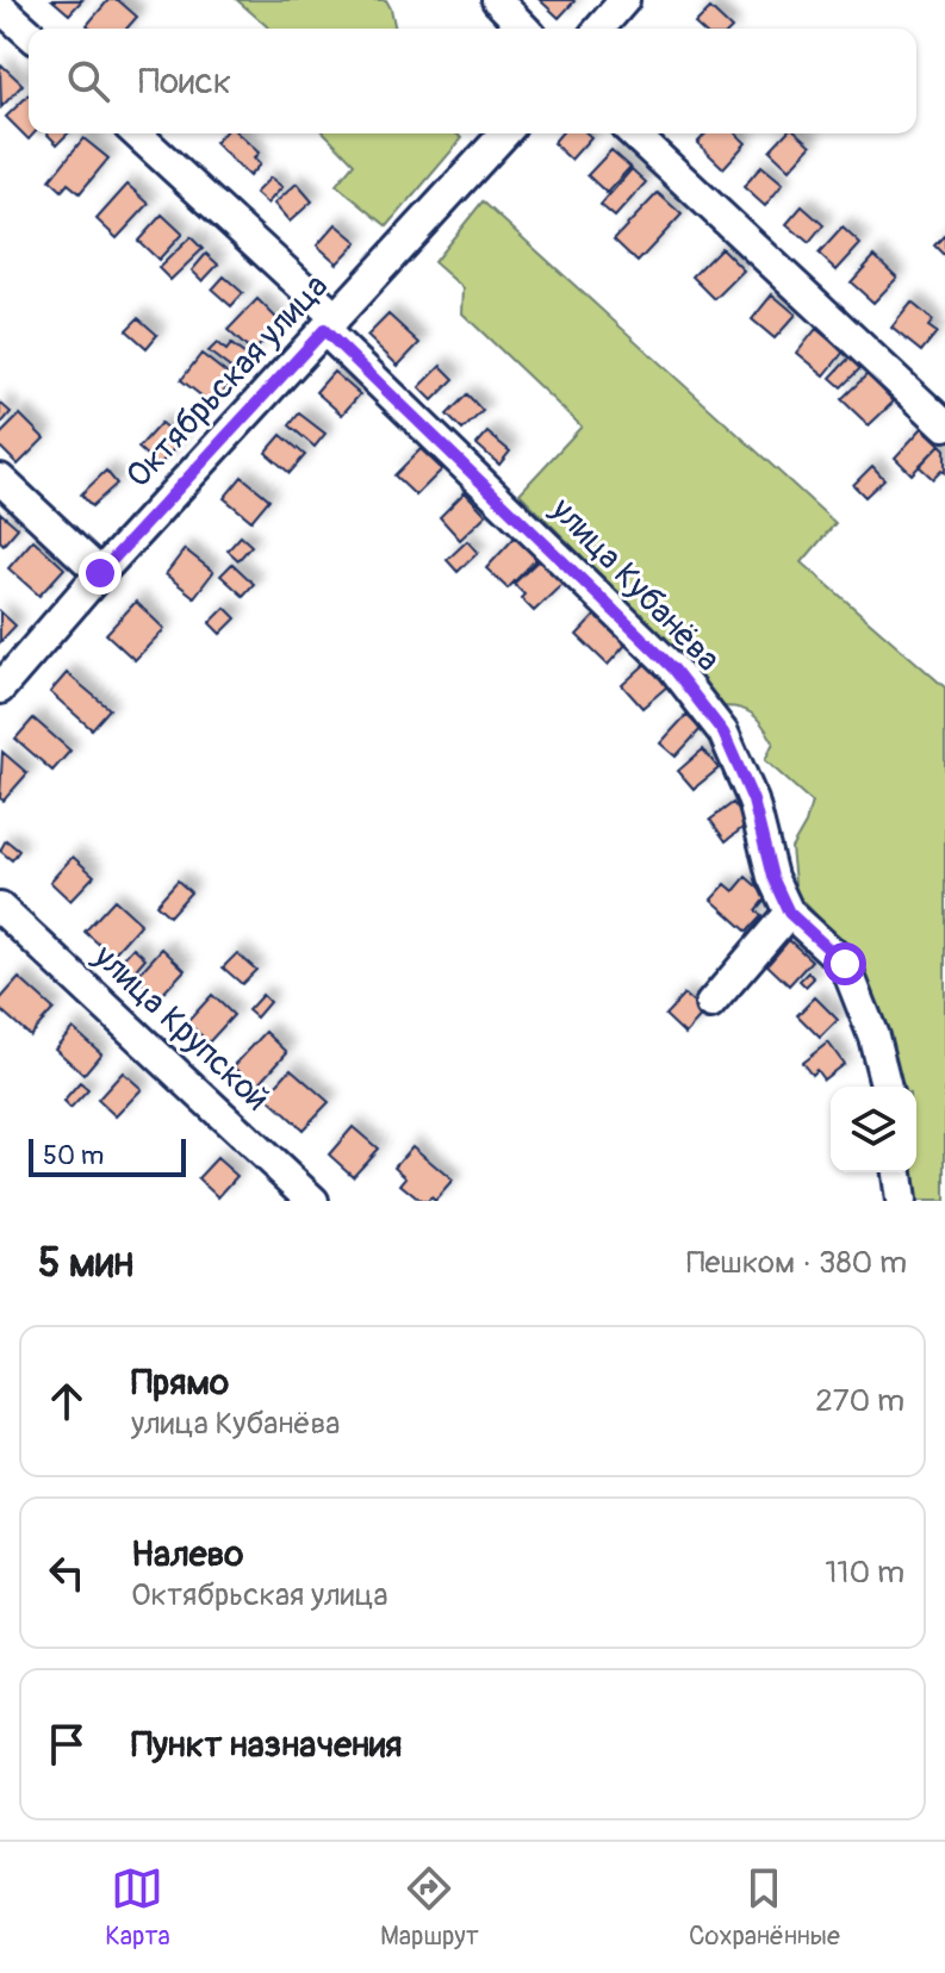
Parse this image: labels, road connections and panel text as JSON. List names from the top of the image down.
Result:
{
  "streets": {
    "street": ["Октябрьская улица", "улица Кубанёва", "улица Крупской"]
  },
  "crossings": [
    ["Октябрьская улица", "улица Кубанёва"]
  ],
  "scale_bar": "50 m",
  "page": {
    "search": "Поиск",
    "scale": "50 m",
    "heading": ["5 мин", "Пешком · 380 m"],
    "list": [
      ["Прямо", "улица Кубанёва", "270 m"],
      ["Налево", "Октябрьская улица", "110 m"],
      "Пункт назначения"
    ],
    "nav": ["Карта", "Маршрут", "Сохранённые"]
  }
}
